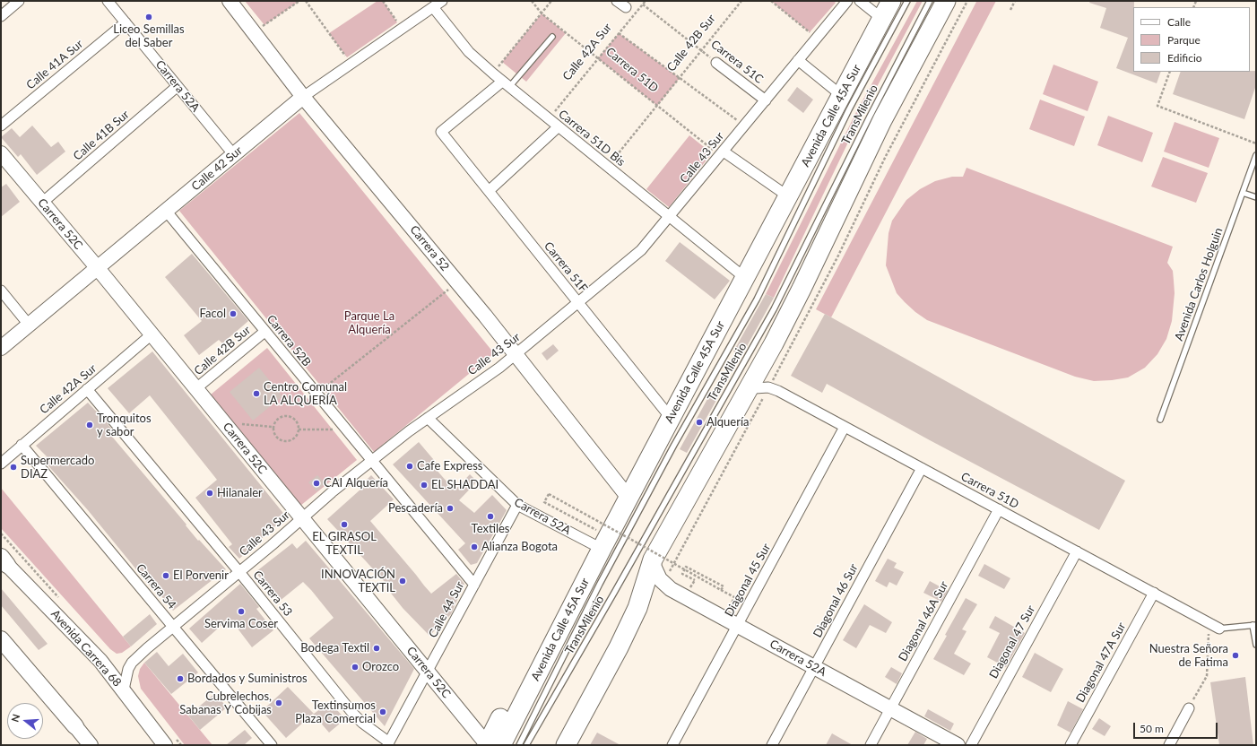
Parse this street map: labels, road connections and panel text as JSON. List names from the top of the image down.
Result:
{
  "streets": {
    "highway": ["Avenida Calle 45A Sur"],
    "street": [
      "Calle 42B Sur",
      "Calle 42A Sur",
      "Carrera 51C",
      "Calle 41A Sur",
      "Carrera 51D",
      "Carrera 52A",
      "Calle 41B Sur",
      "Carrera 51D Bis",
      "Calle 43 Sur",
      "Calle 42 Sur",
      "Carrera 52C",
      "Carrera 52",
      "Carrera 51F",
      "Carrera 52B",
      "Diagonal 45 Sur",
      "Carrera 54",
      "Carrera 53",
      "Diagonal 46 Sur",
      "Calle 44 Sur",
      "Diagonal 46A Sur",
      "Diagonal 47 Sur",
      "Avenida Carrera 68",
      "Diagonal 47A Sur"
    ],
    "lane": ["TransMilenio", "Avenida Carlos Holguin"]
  },
  "crossings": [
    ["Calle 42B Sur", "Carrera 51C"],
    ["Calle 42B Sur", "Carrera 51D"],
    ["Calle 42B Sur", "Carrera 51D Bis"],
    ["Calle 42B Sur", "Carrera 52C"],
    ["Calle 42B Sur", "Carrera 52B"],
    ["Calle 42A Sur", "Carrera 51C"],
    ["Calle 42A Sur", "Carrera 51D"],
    ["Calle 42A Sur", "Carrera 51D Bis"],
    ["Calle 42A Sur", "Carrera 52C"],
    ["Calle 42A Sur", "Carrera 54"],
    ["Calle 42A Sur", "Carrera 53"],
    ["Carrera 51C", "Calle 43 Sur"],
    ["Calle 41A Sur", "Carrera 52A"],
    ["Carrera 51D", "Calle 43 Sur"],
    ["Carrera 51D", "Diagonal 45 Sur"],
    ["Carrera 51D", "Diagonal 46 Sur"],
    ["Carrera 51D", "Diagonal 46A Sur"],
    ["Carrera 51D", "Diagonal 47 Sur"],
    ["Carrera 51D", "Diagonal 47A Sur"],
    ["Carrera 52A", "Avenida Calle 45A Sur"],
    ["Carrera 52A", "Calle 41B Sur"],
    ["Carrera 52A", "Calle 43 Sur"],
    ["Carrera 52A", "Calle 42 Sur"],
    ["Carrera 52A", "Diagonal 45 Sur"],
    ["Carrera 52A", "Diagonal 46 Sur"],
    ["Carrera 52A", "Calle 44 Sur"],
    ["Carrera 52A", "Diagonal 46A Sur"],
    ["Avenida Calle 45A Sur", "Carrera 51D Bis"],
    ["Avenida Calle 45A Sur", "Carrera 52C"],
    ["Avenida Calle 45A Sur", "Carrera 52"],
    ["Avenida Calle 45A Sur", "Carrera 51F"],
    ["Calle 41B Sur", "Carrera 52C"],
    ["Carrera 51D Bis", "Calle 43 Sur"],
    ["Carrera 51D Bis", "Calle 42 Sur"],
    ["Carrera 51D Bis", "Carrera 51F"],
    ["Calle 43 Sur", "Carrera 52C"],
    ["Calle 43 Sur", "Carrera 52"],
    ["Calle 43 Sur", "Carrera 51F"],
    ["Calle 43 Sur", "Carrera 52B"],
    ["Calle 43 Sur", "Carrera 54"],
    ["Calle 43 Sur", "Carrera 53"],
    ["Calle 43 Sur", "Avenida Carrera 68"],
    ["Calle 42 Sur", "Carrera 52C"],
    ["Calle 42 Sur", "Carrera 52"],
    ["Calle 42 Sur", "Carrera 52B"],
    ["Carrera 52C", "Calle 44 Sur"],
    ["Carrera 52B", "Calle 44 Sur"],
    ["Carrera 53", "Calle 44 Sur"]
  ],
  "parks": ["Parque La Alquería"],
  "places": [
    "Liceo Semillas del Saber",
    "Facol",
    "Centro Comunal LA ALQUERÍA",
    "Alquería",
    "Tronquitos y sabor",
    "Cafe Express",
    "Supermercado DIAZ",
    "CAI Alquería",
    "EL SHADDAI",
    "Hilanaler",
    "Pescadería",
    "Textiles",
    "EL GIRASOL TEXTIL",
    "Alianza Bogota",
    "El Porvenir",
    "INNOVACIÓN TEXTIL",
    "Servima Coser",
    "Bodega Textil",
    "Nuestra Señora de Fatima",
    "Orozco",
    "Bordados y Suministros",
    "Cubrelechos, Sabanas Y Cobijas",
    "Textinsumos Plaza Comercial"
  ],
  "legend": ["Calle", "Parque", "Edificio"],
  "scale_bar": "50 m",
  "north": "left"
}
